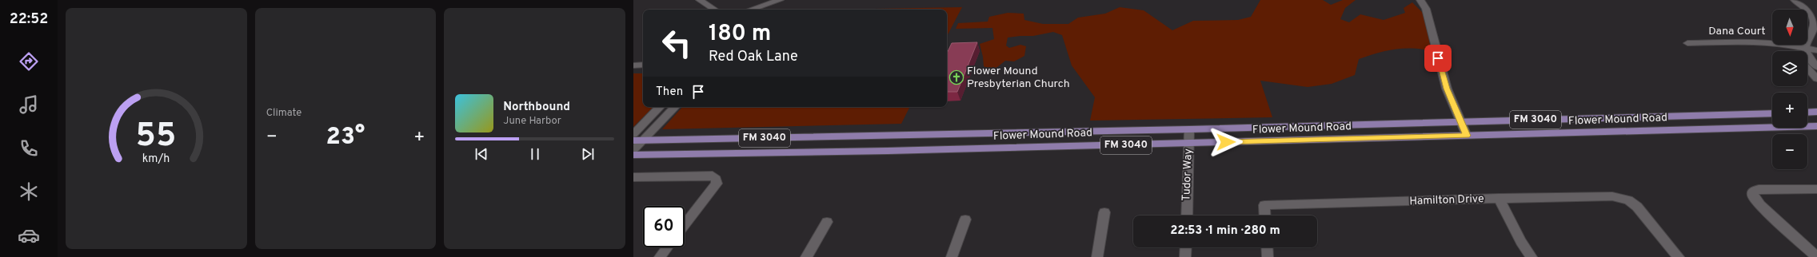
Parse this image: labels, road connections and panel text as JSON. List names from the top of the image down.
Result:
{
  "streets": {
    "main road": ["FM 3040", "Flower Mound Road"],
    "street": ["Dana Court", "Tudor Way", "Hamilton Drive"]
  },
  "crossings": [
    ["Flower Mound Road", "Tudor Way"]
  ],
  "places": {
    "church": ["Flower Mound Presbyterian Church"]
  },
  "north": "bottom",
  "page": {
    "tabs": "22:52",
    "tile": "Climate",
    "map_buttons": ["+", "−"],
    "turn": ["180 m", "Red Oak Lane"],
    "then": "Then",
    "song": ["Northbound", "June Harbor"],
    "heat": ["−", "23°", "+"],
    "limit": "60",
    "trip": "22:53 · 1 min · 280 m",
    "gauge": ["55", "km/h"]
  }
}
